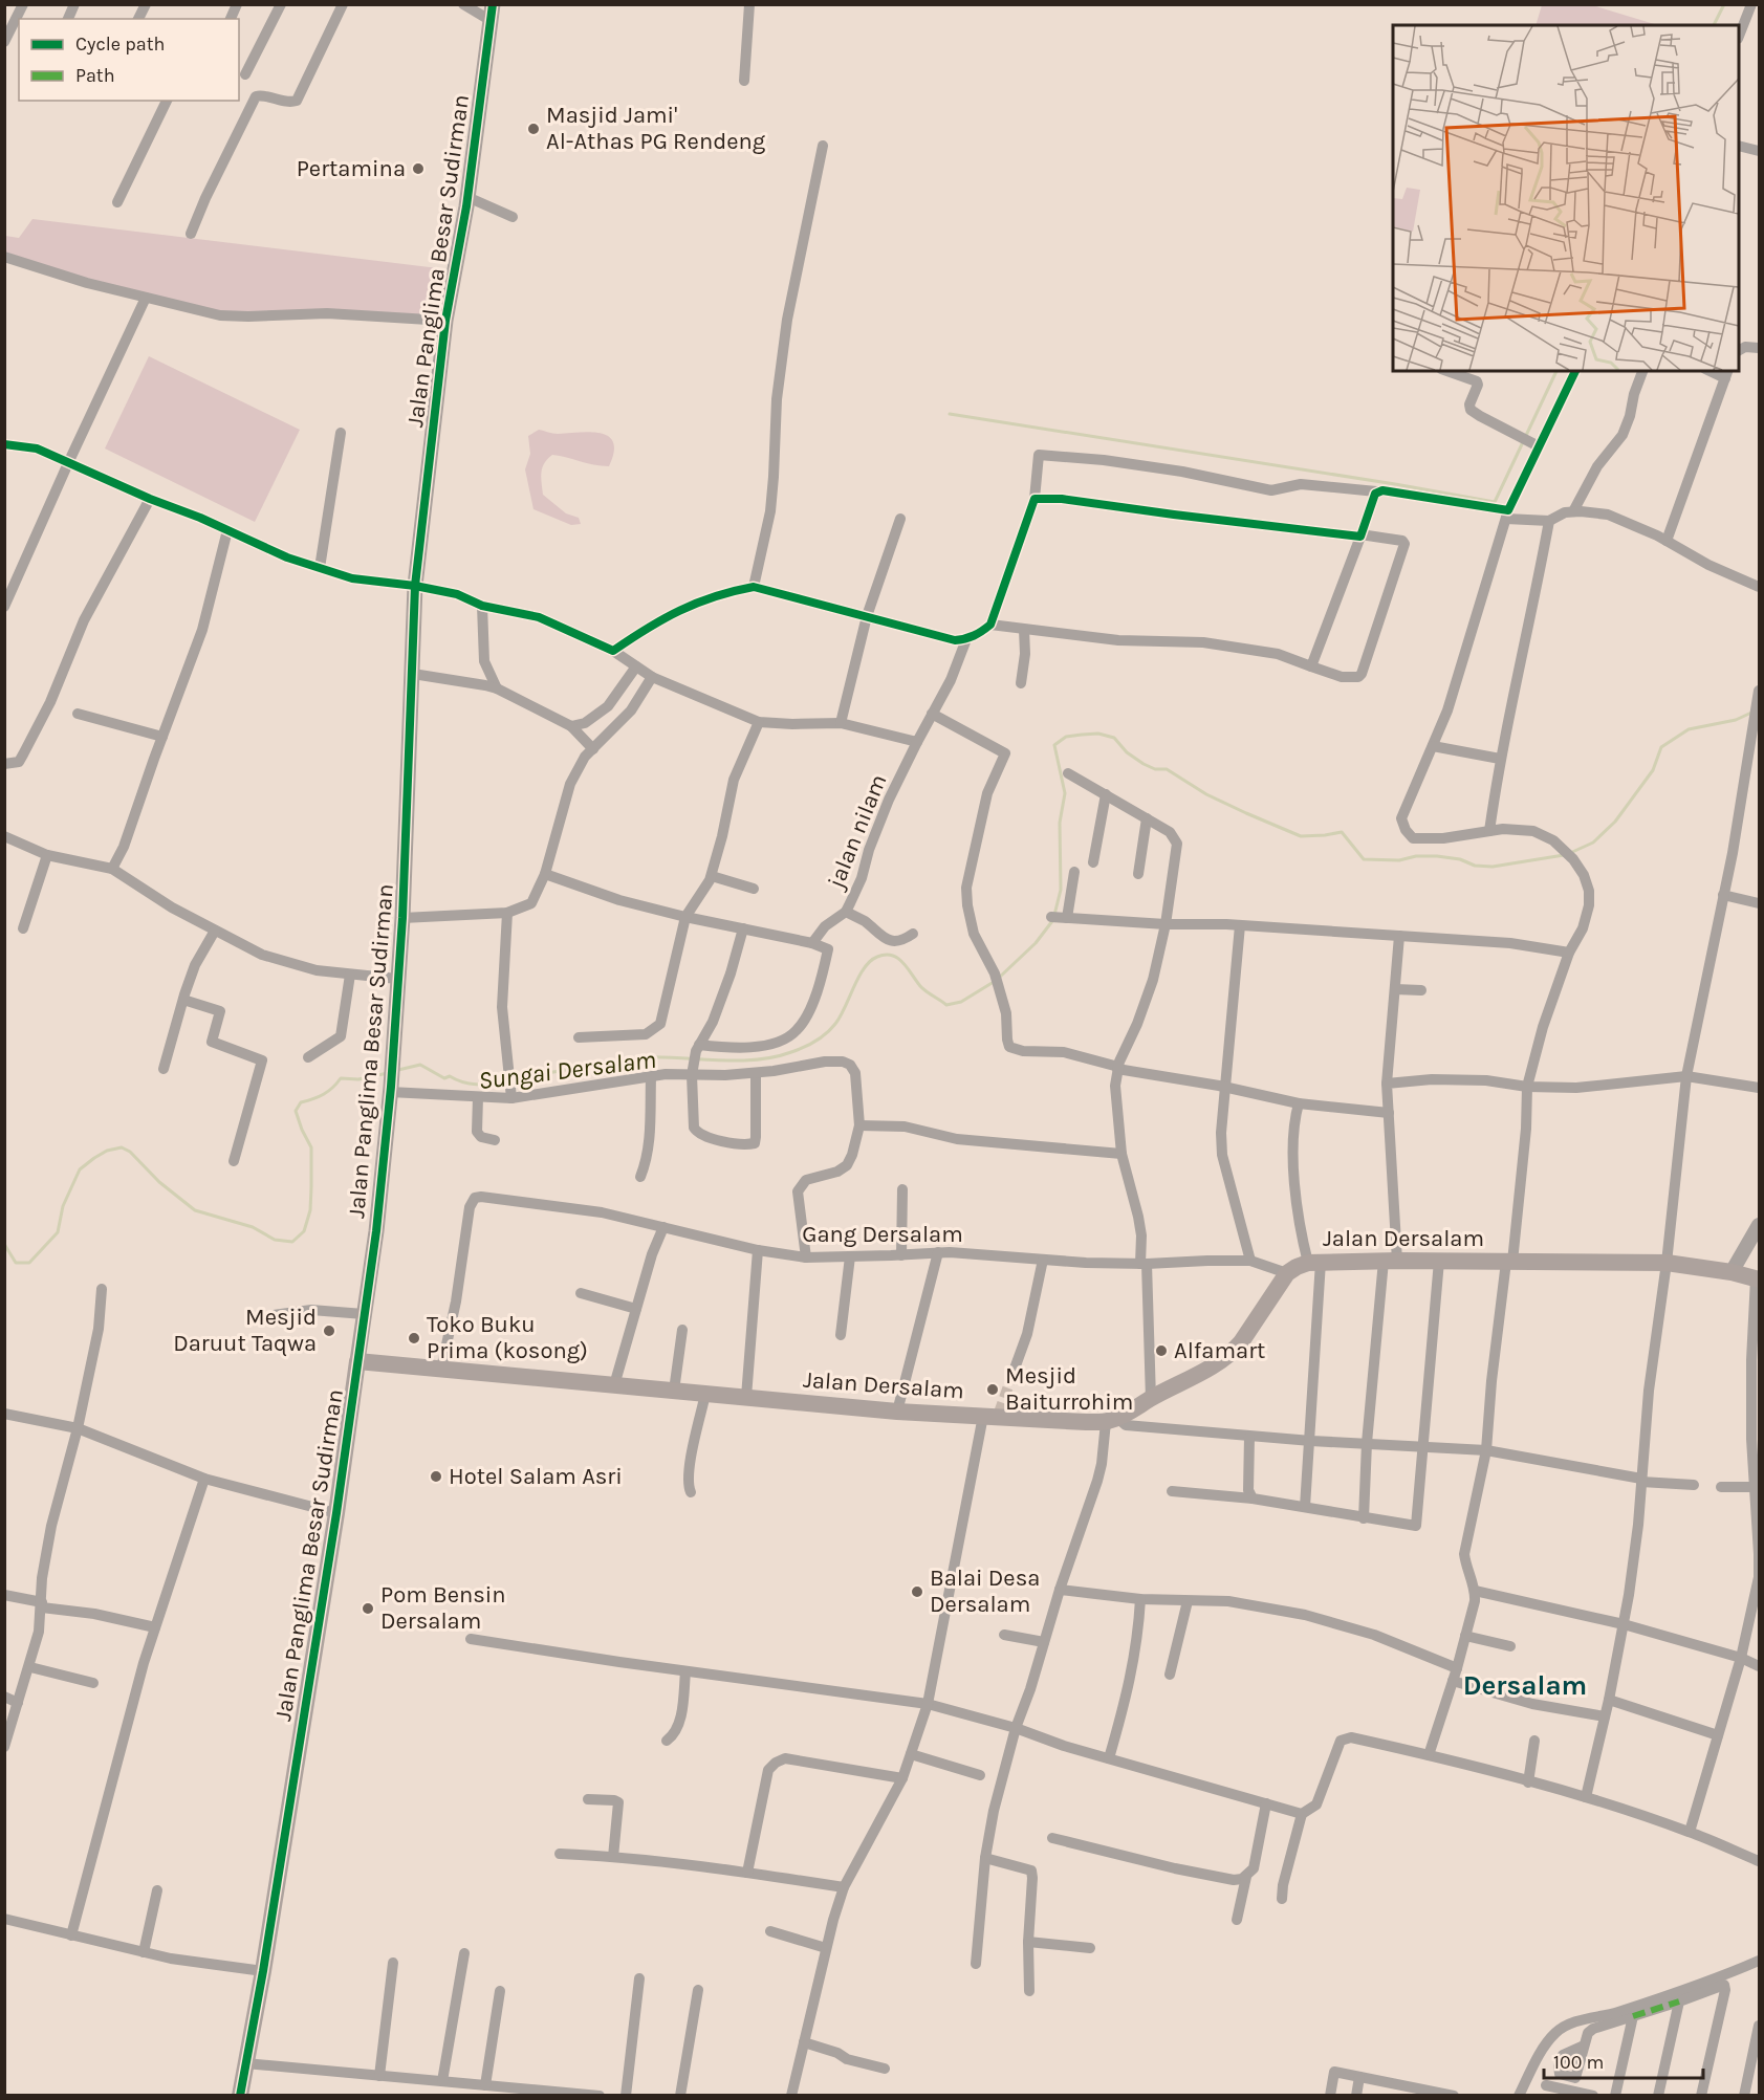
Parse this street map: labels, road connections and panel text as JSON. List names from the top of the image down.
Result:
{
  "streets": {
    "main road": ["Jalan Panglima Besar Sudirman", "Jalan Dersalam"],
    "street": ["jalan nilam", "Gang Dersalam"]
  },
  "crossings": [
    ["Jalan Panglima Besar Sudirman", "Jalan Dersalam"],
    ["Gang Dersalam", "Jalan Dersalam"]
  ],
  "districts": ["Dersalam"],
  "water": ["Sungai Dersalam"],
  "places": [
    "Masjid Jami' Al-Athas PG Rendeng",
    "Pertamina",
    "Mesjid Daruut Taqwa",
    "Toko Buku Prima (kosong)",
    "Alfamart",
    "Mesjid Baiturrohim",
    "Hotel Salam Asri",
    "Balai Desa Dersalam",
    "Pom Bensin Dersalam"
  ],
  "legend": ["Cycle path", "Path"],
  "scale_bar": "100 m"
}
